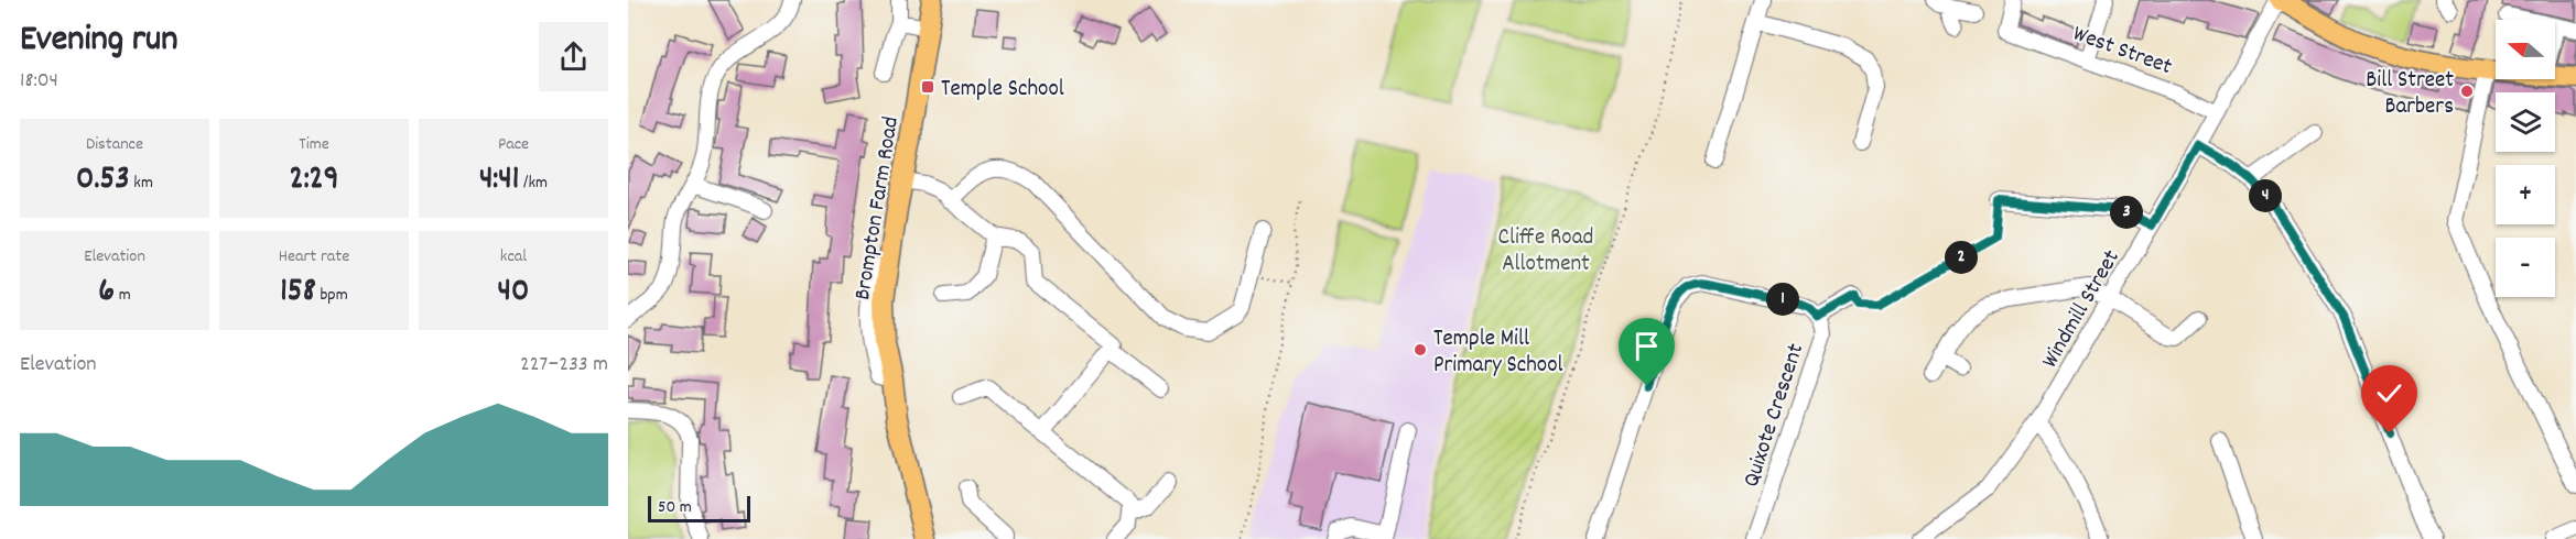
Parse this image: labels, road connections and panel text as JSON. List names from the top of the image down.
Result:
{
  "streets": {
    "main road": ["Brompton Farm Road"],
    "street": ["West Street", "Windmill Street", "Quixote Crescent"]
  },
  "crossings": [
    ["West Street", "Windmill Street"]
  ],
  "parks": ["Cliffe Road Allotment"],
  "places": {
    "transit": ["Temple School"],
    "other": ["Bill Street Barbers", "Temple Mill Primary School"]
  },
  "scale_bar": "50 m",
  "north": "left",
  "page": {
    "heading": ["Evening run", "18:04"],
    "map_buttons": ["+", "−"],
    "stats": [
      ["Distance", "0.53 km"],
      ["Time", "2:29"],
      ["Pace", "4:41 /km"],
      ["Elevation", "6 m"],
      ["Heart rate", "158 bpm"],
      ["kcal", "40"]
    ],
    "pins": [
      "4",
      "3",
      "2",
      "1"
    ],
    "chart": ["Elevation", "227–233 m"],
    "scale": "50 m"
  }
}
